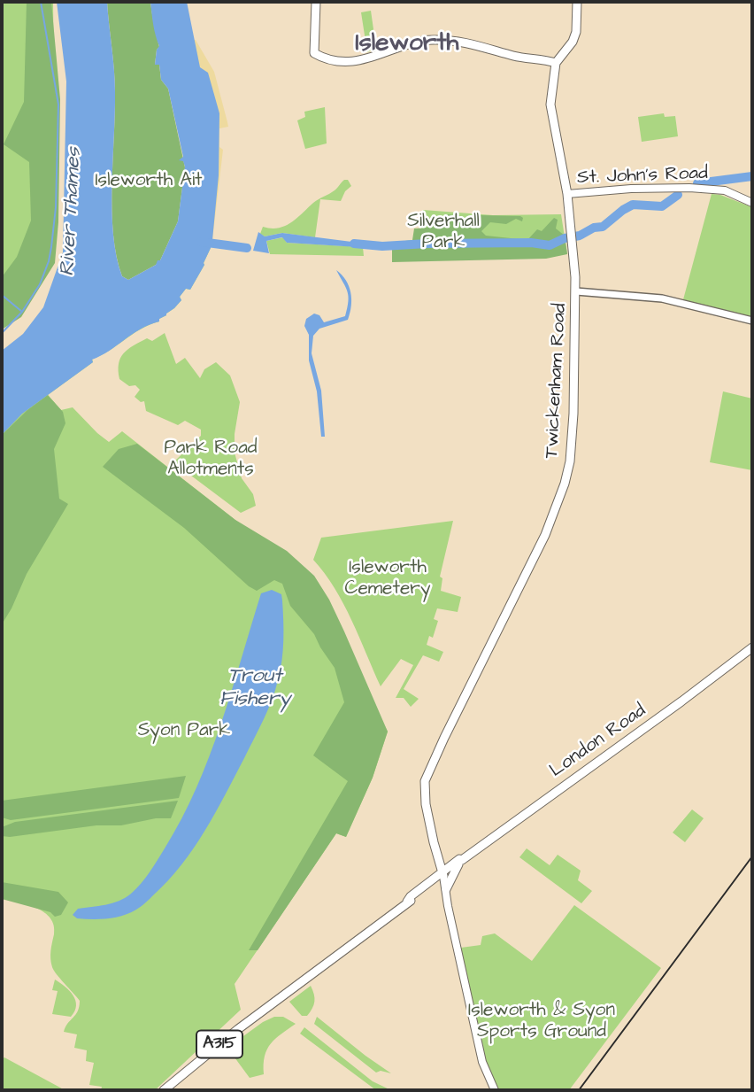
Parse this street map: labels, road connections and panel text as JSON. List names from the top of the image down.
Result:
{
  "streets": {
    "main road": [
      "St. John's Road",
      "Twickenham Road",
      "London Road",
      "A315"
    ]
  },
  "crossings": [
    ["St. John's Road", "Twickenham Road"],
    ["Twickenham Road", "London Road"]
  ],
  "districts": ["Isleworth"],
  "water": ["River Thames", "Trout Fishery"],
  "parks": [
    "Isleworth Ait",
    "Silverhall Park",
    "Park Road Allotments",
    "Isleworth Cemetery",
    "Syon Park",
    "Isleworth & Syon Sports Ground"
  ]
}
